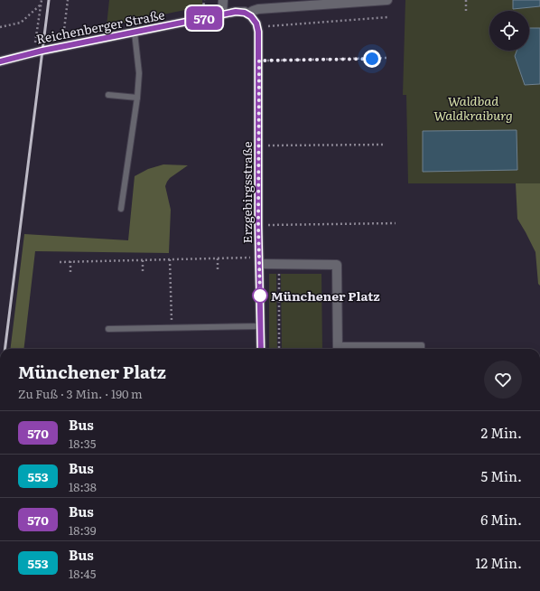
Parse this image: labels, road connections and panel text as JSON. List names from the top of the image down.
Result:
{
  "streets": {
    "street": ["Reichenberger Straße", "Erzgebirgsstraße"]
  },
  "parks": ["Waldbad Waldkraiburg"],
  "places": ["Münchener Platz"],
  "lines": ["bus line 570"],
  "page": {
    "on_map": "570",
    "heading": ["Münchener Platz", "Zu Fuß · 3 Min. · 190 m"],
    "list": [
      {
        "mark": "570",
        "name": "Bus",
        "note": "18:35",
        "value": "2 Min."
      },
      {
        "mark": "553",
        "name": "Bus",
        "note": "18:38",
        "value": "5 Min."
      },
      {
        "mark": "570",
        "name": "Bus",
        "note": "18:39",
        "value": "6 Min."
      },
      {
        "mark": "553",
        "name": "Bus",
        "note": "18:45",
        "value": "12 Min."
      }
    ]
  }
}
